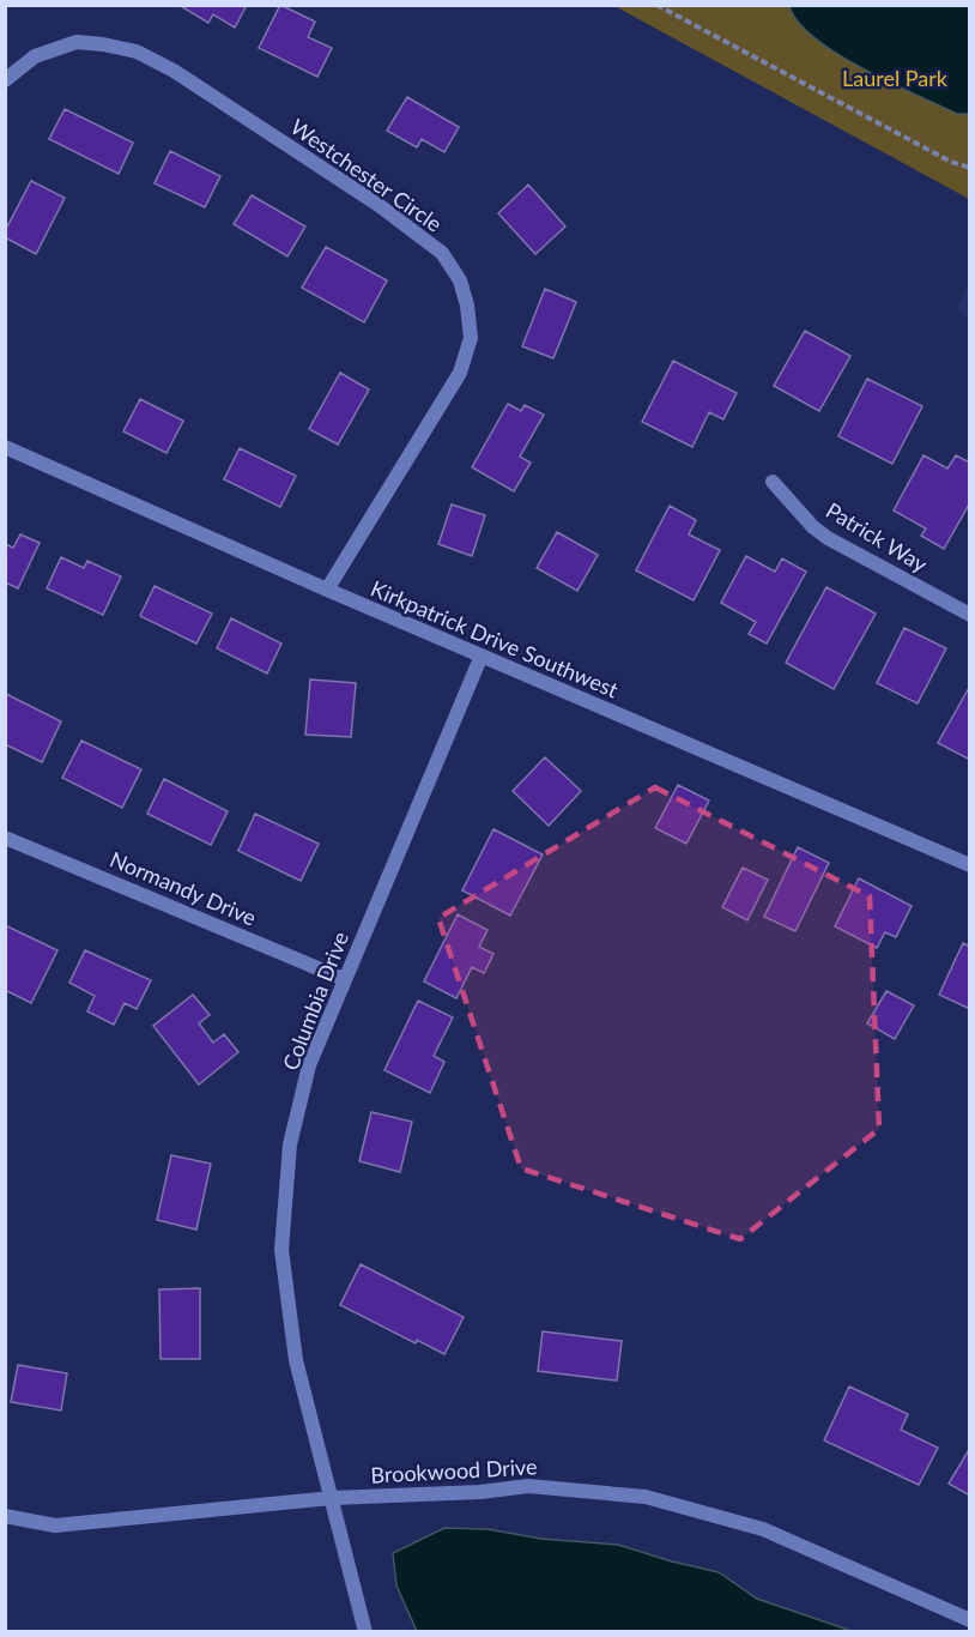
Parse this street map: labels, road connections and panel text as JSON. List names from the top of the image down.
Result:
{
  "streets": {
    "street": [
      "Westchester Circle",
      "Patrick Way",
      "Kirkpatrick Drive Southwest",
      "Normandy Drive",
      "Columbia Drive",
      "Brookwood Drive"
    ]
  },
  "crossings": [
    ["Westchester Circle", "Kirkpatrick Drive Southwest"],
    ["Kirkpatrick Drive Southwest", "Columbia Drive"],
    ["Normandy Drive", "Columbia Drive"],
    ["Columbia Drive", "Brookwood Drive"]
  ],
  "parks": ["Laurel Park"]
}
